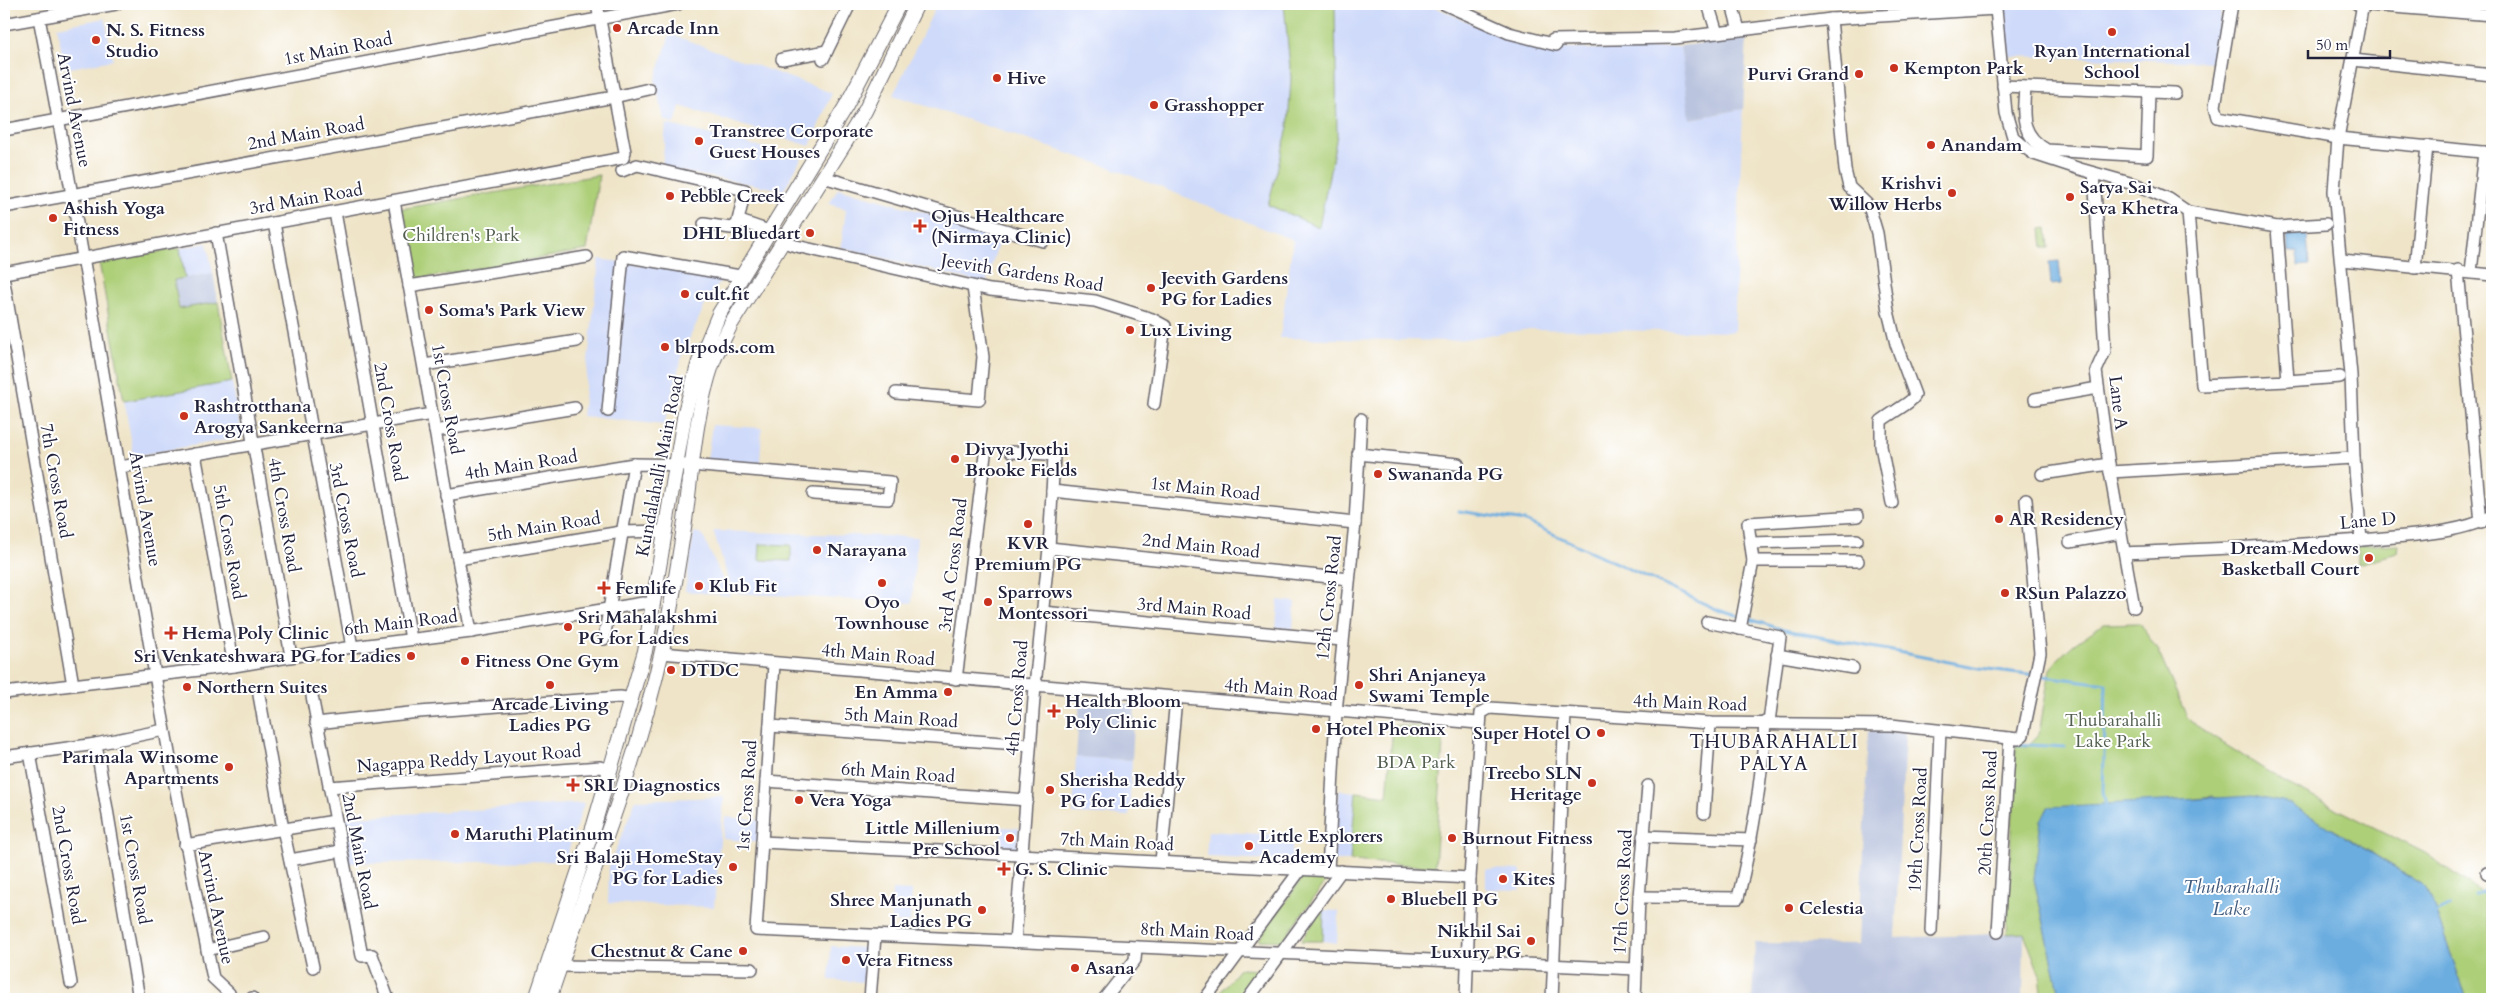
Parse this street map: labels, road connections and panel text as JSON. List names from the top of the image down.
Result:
{
  "streets": {
    "main road": ["Kundalahalli Main Road"],
    "street": [
      "1st Main Road",
      "Arvind Avenue",
      "2nd Main Road",
      "3rd Main Road",
      "Jeevith Gardens Road",
      "1st Cross Road",
      "Lane A",
      "2nd Cross Road",
      "4th Main Road",
      "7th Cross Road",
      "4th Cross Road",
      "3rd Cross Road",
      "Lane D",
      "5th Main Road",
      "5th Cross Road",
      "3rd A Cross Road",
      "12th Cross Road",
      "6th Main Road",
      "Nagappa Reddy Layout Road",
      "20th Cross Road",
      "19th Cross Road",
      "7th Main Road",
      "17th Cross Road",
      "8th Main Road"
    ]
  },
  "crossings": [
    ["1st Main Road", "Arvind Avenue"],
    ["1st Main Road", "4th Cross Road"],
    ["1st Main Road", "12th Cross Road"],
    ["Arvind Avenue", "2nd Main Road"],
    ["Arvind Avenue", "3rd Main Road"],
    ["Arvind Avenue", "6th Main Road"],
    ["2nd Main Road", "4th Cross Road"],
    ["2nd Main Road", "12th Cross Road"],
    ["2nd Main Road", "Nagappa Reddy Layout Road"],
    ["3rd Main Road", "1st Cross Road"],
    ["3rd Main Road", "2nd Cross Road"],
    ["3rd Main Road", "4th Cross Road"],
    ["3rd Main Road", "3rd Cross Road"],
    ["3rd Main Road", "12th Cross Road"],
    ["Jeevith Gardens Road", "Kundalahalli Main Road"],
    ["1st Cross Road", "4th Main Road"],
    ["1st Cross Road", "5th Main Road"],
    ["1st Cross Road", "6th Main Road"],
    ["1st Cross Road", "7th Main Road"],
    ["1st Cross Road", "8th Main Road"],
    ["Lane A", "Lane D"],
    ["2nd Cross Road", "6th Main Road"],
    ["4th Main Road", "Kundalahalli Main Road"],
    ["4th Main Road", "4th Cross Road"],
    ["4th Main Road", "3rd A Cross Road"],
    ["4th Main Road", "12th Cross Road"],
    ["4th Main Road", "20th Cross Road"],
    ["4th Main Road", "19th Cross Road"],
    ["Kundalahalli Main Road", "5th Main Road"],
    ["Kundalahalli Main Road", "6th Main Road"],
    ["Kundalahalli Main Road", "Nagappa Reddy Layout Road"],
    ["7th Cross Road", "6th Main Road"],
    ["4th Cross Road", "5th Main Road"],
    ["4th Cross Road", "6th Main Road"],
    ["4th Cross Road", "7th Main Road"],
    ["4th Cross Road", "8th Main Road"],
    ["3rd Cross Road", "6th Main Road"],
    ["5th Cross Road", "6th Main Road"],
    ["12th Cross Road", "7th Main Road"],
    ["17th Cross Road", "8th Main Road"]
  ],
  "districts": ["THUBARAHALLI PALYA"],
  "water": ["Thubarahalli Lake"],
  "parks": ["Children's Park", "Thubarahalli Lake Park", "BDA Park"],
  "places": {
    "other": [
      "Arcade Inn",
      "Ryan International School",
      "N. S. Fitness Studio",
      "Kempton Park",
      "Purvi Grand",
      "Hive",
      "Grasshopper",
      "Transtree Corporate Guest Houses",
      "Anandam",
      "Krishvi Willow Herbs",
      "Pebble Creek",
      "Satya Sai Seva Khetra",
      "Ashish Yoga Fitness",
      "DHL Bluedart",
      "Jeevith Gardens PG for Ladies",
      "cult.fit",
      "Soma's Park View",
      "Lux Living",
      "blrpods.com",
      "Rashtrotthana Arogya Sankeerna",
      "Divya Jyothi Brooke Fields",
      "Swananda PG",
      "AR Residency",
      "KVR Premium PG",
      "Narayana",
      "Dream Medows Basketball Court",
      "Oyo Townhouse",
      "Klub Fit",
      "RSun Palazzo",
      "Sparrows Montessori",
      "Sri Mahalakshmi PG for Ladies",
      "Sri Venkateshwara PG for Ladies",
      "Fitness One Gym",
      "DTDC",
      "Arcade Living Ladies PG",
      "Shri Anjaneya Swami Temple",
      "Northern Suites",
      "En Amma",
      "Hotel Pheonix",
      "Super Hotel O",
      "Parimala Winsome Apartments",
      "Treebo SLN Heritage",
      "Sherisha Reddy PG for Ladies",
      "Vera Yoga",
      "Maruthi Platinum",
      "Little Millenium Pre School",
      "Burnout Fitness",
      "Little Explorers Academy",
      "Sri Balaji HomeStay PG for Ladies",
      "Kites",
      "Bluebell PG",
      "Celestia",
      "Shree Manjunath Ladies PG",
      "Nikhil Sai Luxury PG",
      "Chestnut & Cane",
      "Vera Fitness",
      "Asana"
    ],
    "health": [
      "Ojus Healthcare (Nirmaya Clinic)",
      "Femlife",
      "Hema Poly Clinic",
      "Health Bloom Poly Clinic",
      "SRL Diagnostics",
      "G. S. Clinic"
    ]
  },
  "scale_bar": "50 m"
}
